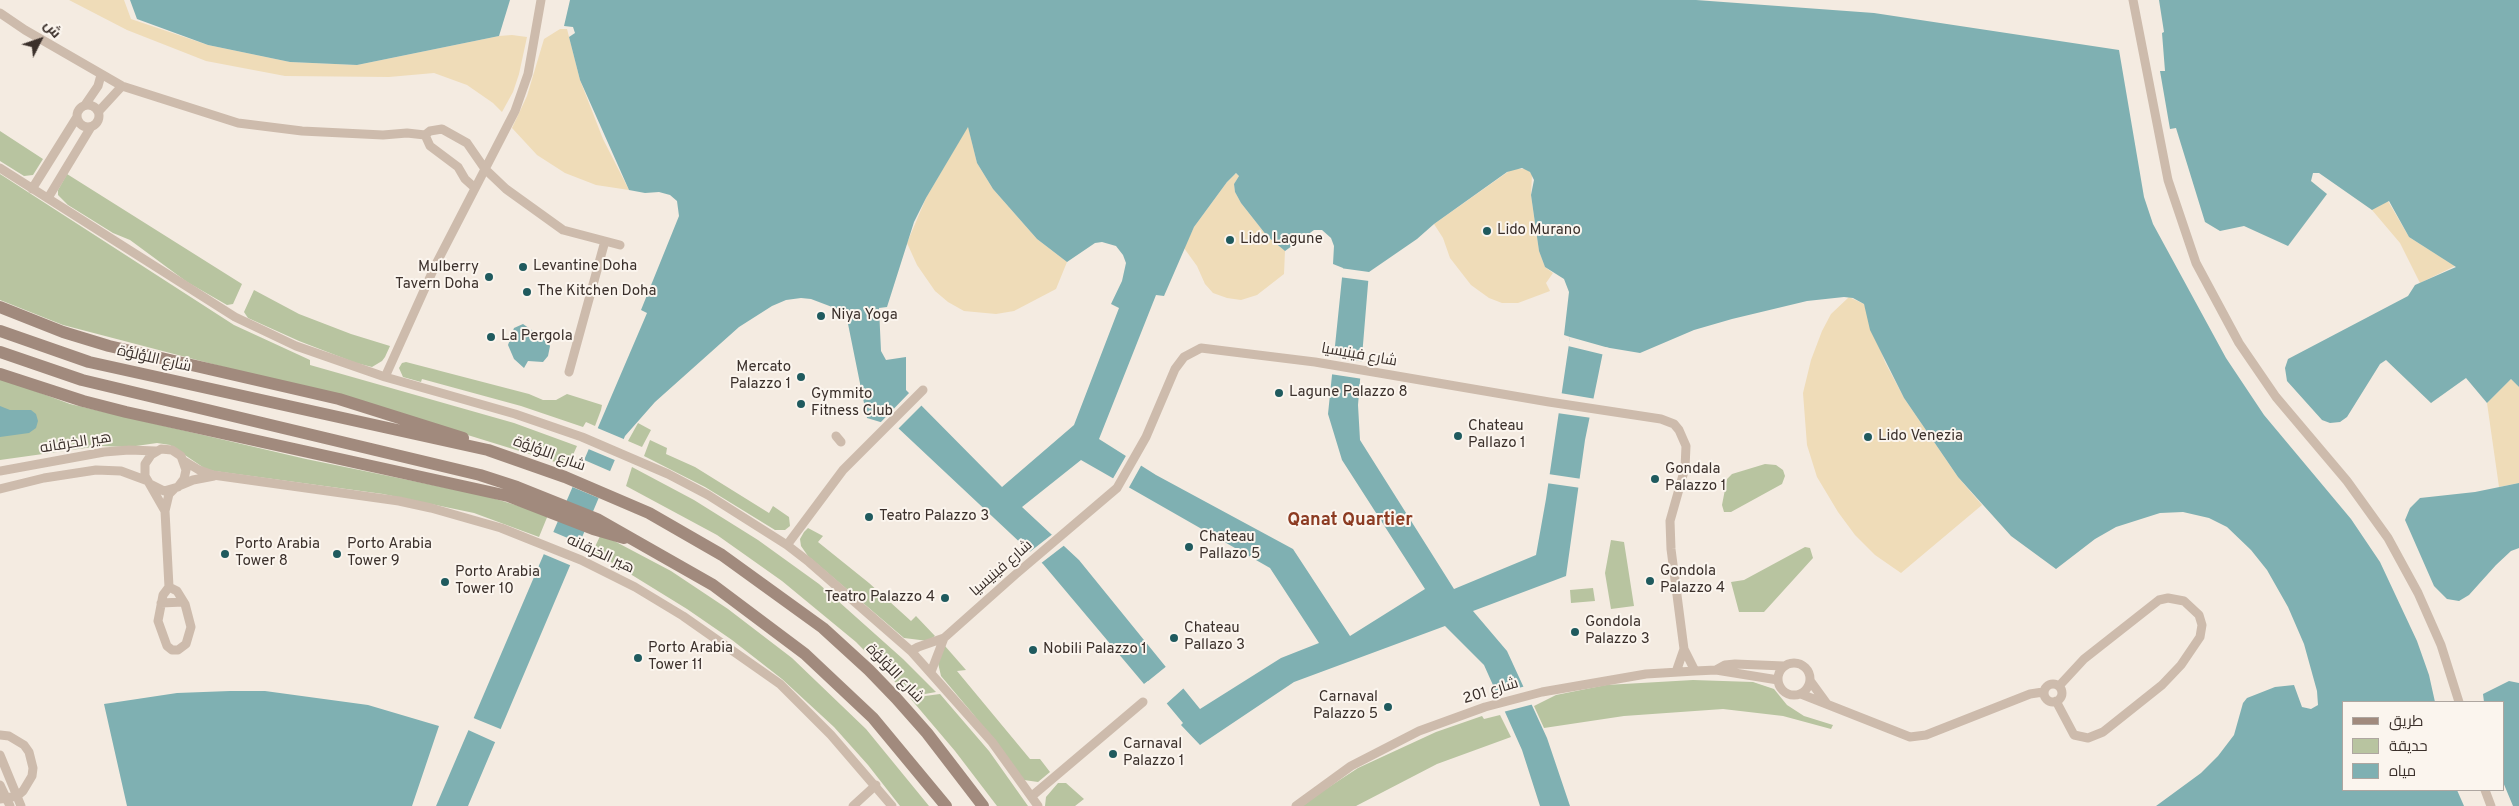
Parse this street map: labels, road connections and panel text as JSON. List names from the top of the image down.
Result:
{
  "streets": {
    "main road": ["شارع اللؤلؤة"],
    "street": ["شارع فينيسيا", "هير الخرقانه", "شارع 201"]
  },
  "crossings": [
    ["شارع فينيسيا", "شارع 201"]
  ],
  "districts": ["Qanat Quartier"],
  "places": [
    "Lido Murano",
    "Lido Lagune",
    "Levantine Doha",
    "Mulberry Tavern Doha",
    "The Kitchen Doha",
    "Niya Yoga",
    "La Pergola",
    "Mercato Palazzo 1",
    "Lagune Palazzo 8",
    "Gymmito Fitness Club",
    "Chateau Pallazo 1",
    "Lido Venezia",
    "Gondala Palazzo 1",
    "Teatro Palazzo 3",
    "Chateau Pallazo 5",
    "Porto Arabia Tower 8",
    "Porto Arabia Tower 9",
    "Gondola Palazzo 4",
    "Porto Arabia Tower 10",
    "Teatro Palazzo 4",
    "Gondola Palazzo 3",
    "Chateau Pallazo 3",
    "Nobili Palazzo 1",
    "Porto Arabia Tower 11",
    "Carnaval Palazzo 5",
    "Carnaval Palazzo 1"
  ],
  "legend": ["طريق", "حديقة", "مياه"],
  "north": "top right"
}
